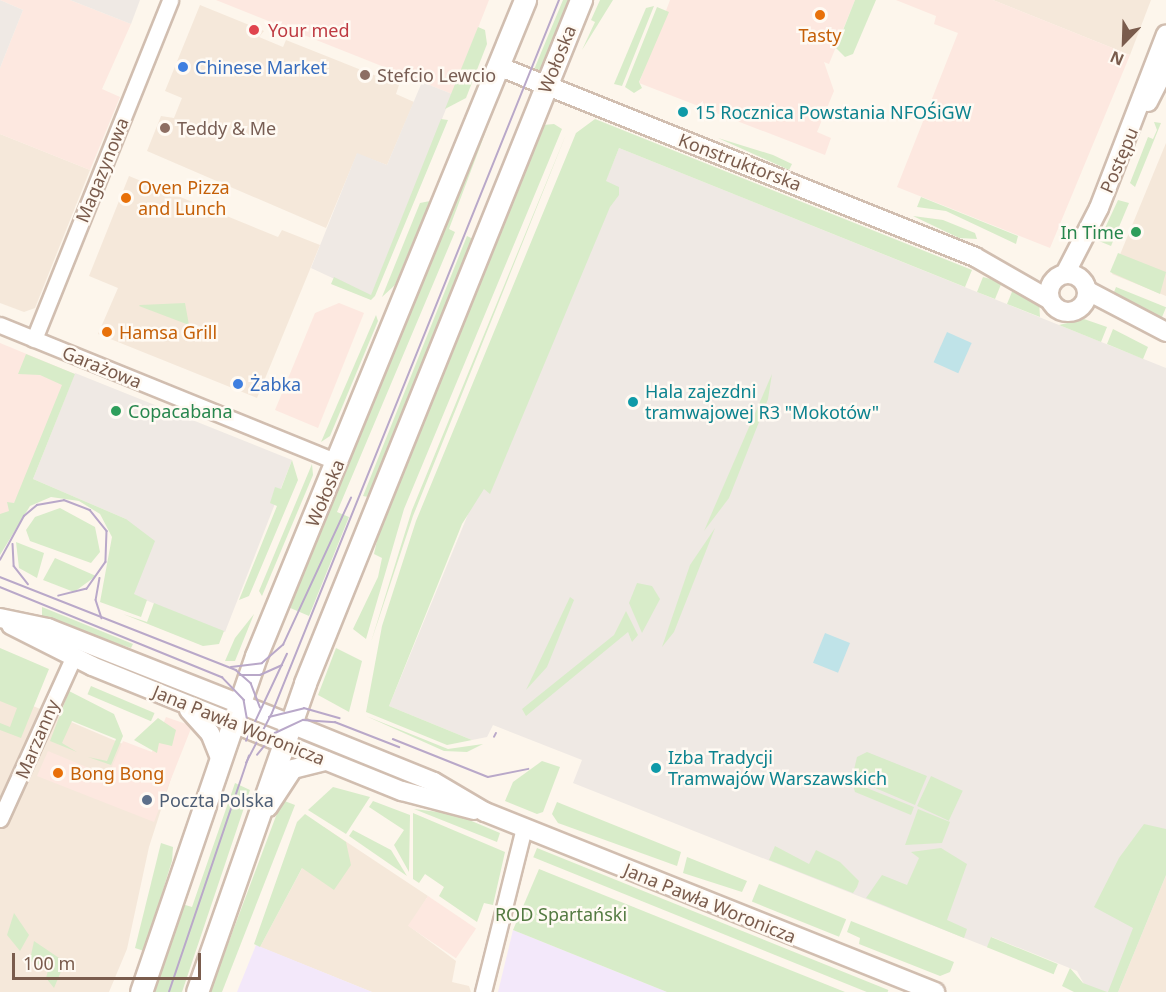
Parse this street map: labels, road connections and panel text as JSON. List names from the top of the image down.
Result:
{
  "streets": {
    "main road": ["Wołoska"],
    "street": [
      "Postępu",
      "Konstruktorska",
      "Magazynowa",
      "Garażowa",
      "Jana Pawła Woronicza",
      "Marzanny"
    ]
  },
  "crossings": [
    ["Wołoska", "Konstruktorska"],
    ["Wołoska", "Garażowa"],
    ["Wołoska", "Jana Pawła Woronicza"],
    ["Postępu", "Konstruktorska"],
    ["Magazynowa", "Garażowa"],
    ["Jana Pawła Woronicza", "Marzanny"]
  ],
  "parks": ["ROD Spartański"],
  "places": [
    "Tasty",
    "Your med",
    "Chinese Market",
    "Stefcio Lewcio",
    "15 Rocznica Powstania NFOŚiGW",
    "Teddy & Me",
    "Oven Pizza and Lunch",
    "In Time",
    "Hamsa Grill",
    "Żabka",
    "Hala zajezdni tramwajowej R3 \"Mokotów\"",
    "Copacabana",
    "Izba Tradycji Tramwajów Warszawskich",
    "Bong Bong",
    "Poczta Polska"
  ],
  "scale_bar": "100 m",
  "north": "bottom left"
}
